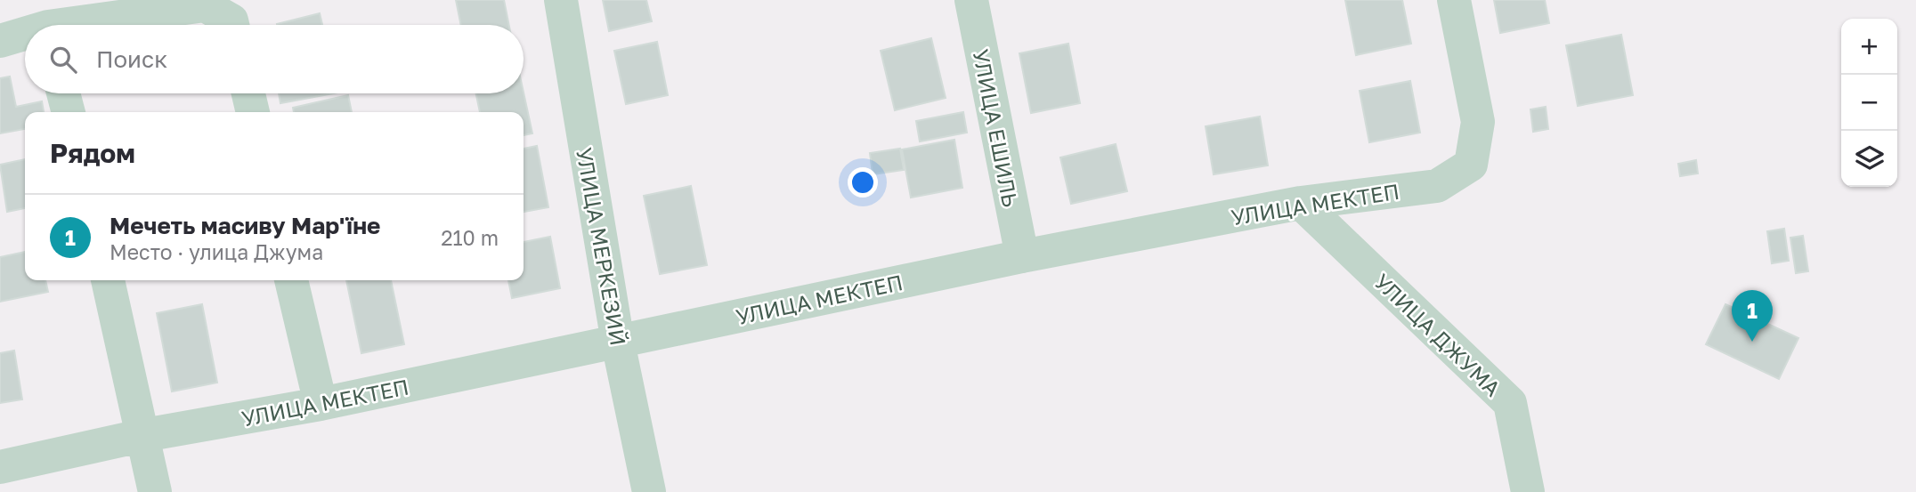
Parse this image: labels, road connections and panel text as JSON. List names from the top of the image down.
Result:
{
  "streets": {
    "street": [
      "УЛИЦА ЕШИЛЬ",
      "УЛИЦА МЕКТЕП",
      "УЛИЦА МЕРКЕЗИЙ",
      "УЛИЦА ДЖУМА"
    ]
  },
  "crossings": [
    ["УЛИЦА ЕШИЛЬ", "УЛИЦА МЕКТЕП"],
    ["УЛИЦА МЕКТЕП", "УЛИЦА МЕРКЕЗИЙ"],
    ["УЛИЦА МЕКТЕП", "УЛИЦА ДЖУМА"]
  ],
  "page": {
    "map_buttons": ["+", "−"],
    "search": "Поиск",
    "heading": "Рядом",
    "list": [
      {
        "mark": "1",
        "name": "Мечеть масиву Мар'їне",
        "note": "Место · улица Джума",
        "value": "210 m"
      }
    ],
    "pins": "1"
  }
}
